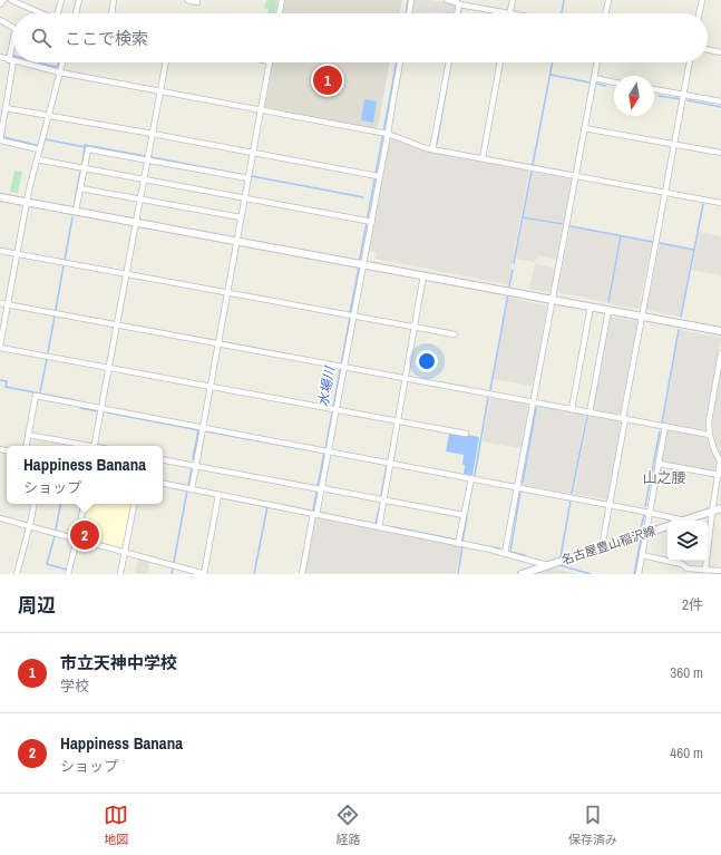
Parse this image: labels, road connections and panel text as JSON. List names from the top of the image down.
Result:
{
  "streets": {
    "street": ["名古屋豊山稲沢線"]
  },
  "districts": ["山之腰"],
  "water": ["水場川"],
  "north": "bottom",
  "page": {
    "search": "ここで検索",
    "pins": ["1", "2"],
    "popup": ["Happiness Banana", "ショップ"],
    "heading": ["周辺", "2件"],
    "list": [
      {
        "mark": "1",
        "name": "市立天神中学校",
        "note": "学校",
        "value": "360 m"
      },
      {
        "mark": "2",
        "name": "Happiness Banana",
        "note": "ショップ",
        "value": "460 m"
      }
    ],
    "nav": ["地図", "経路", "保存済み"]
  }
}
